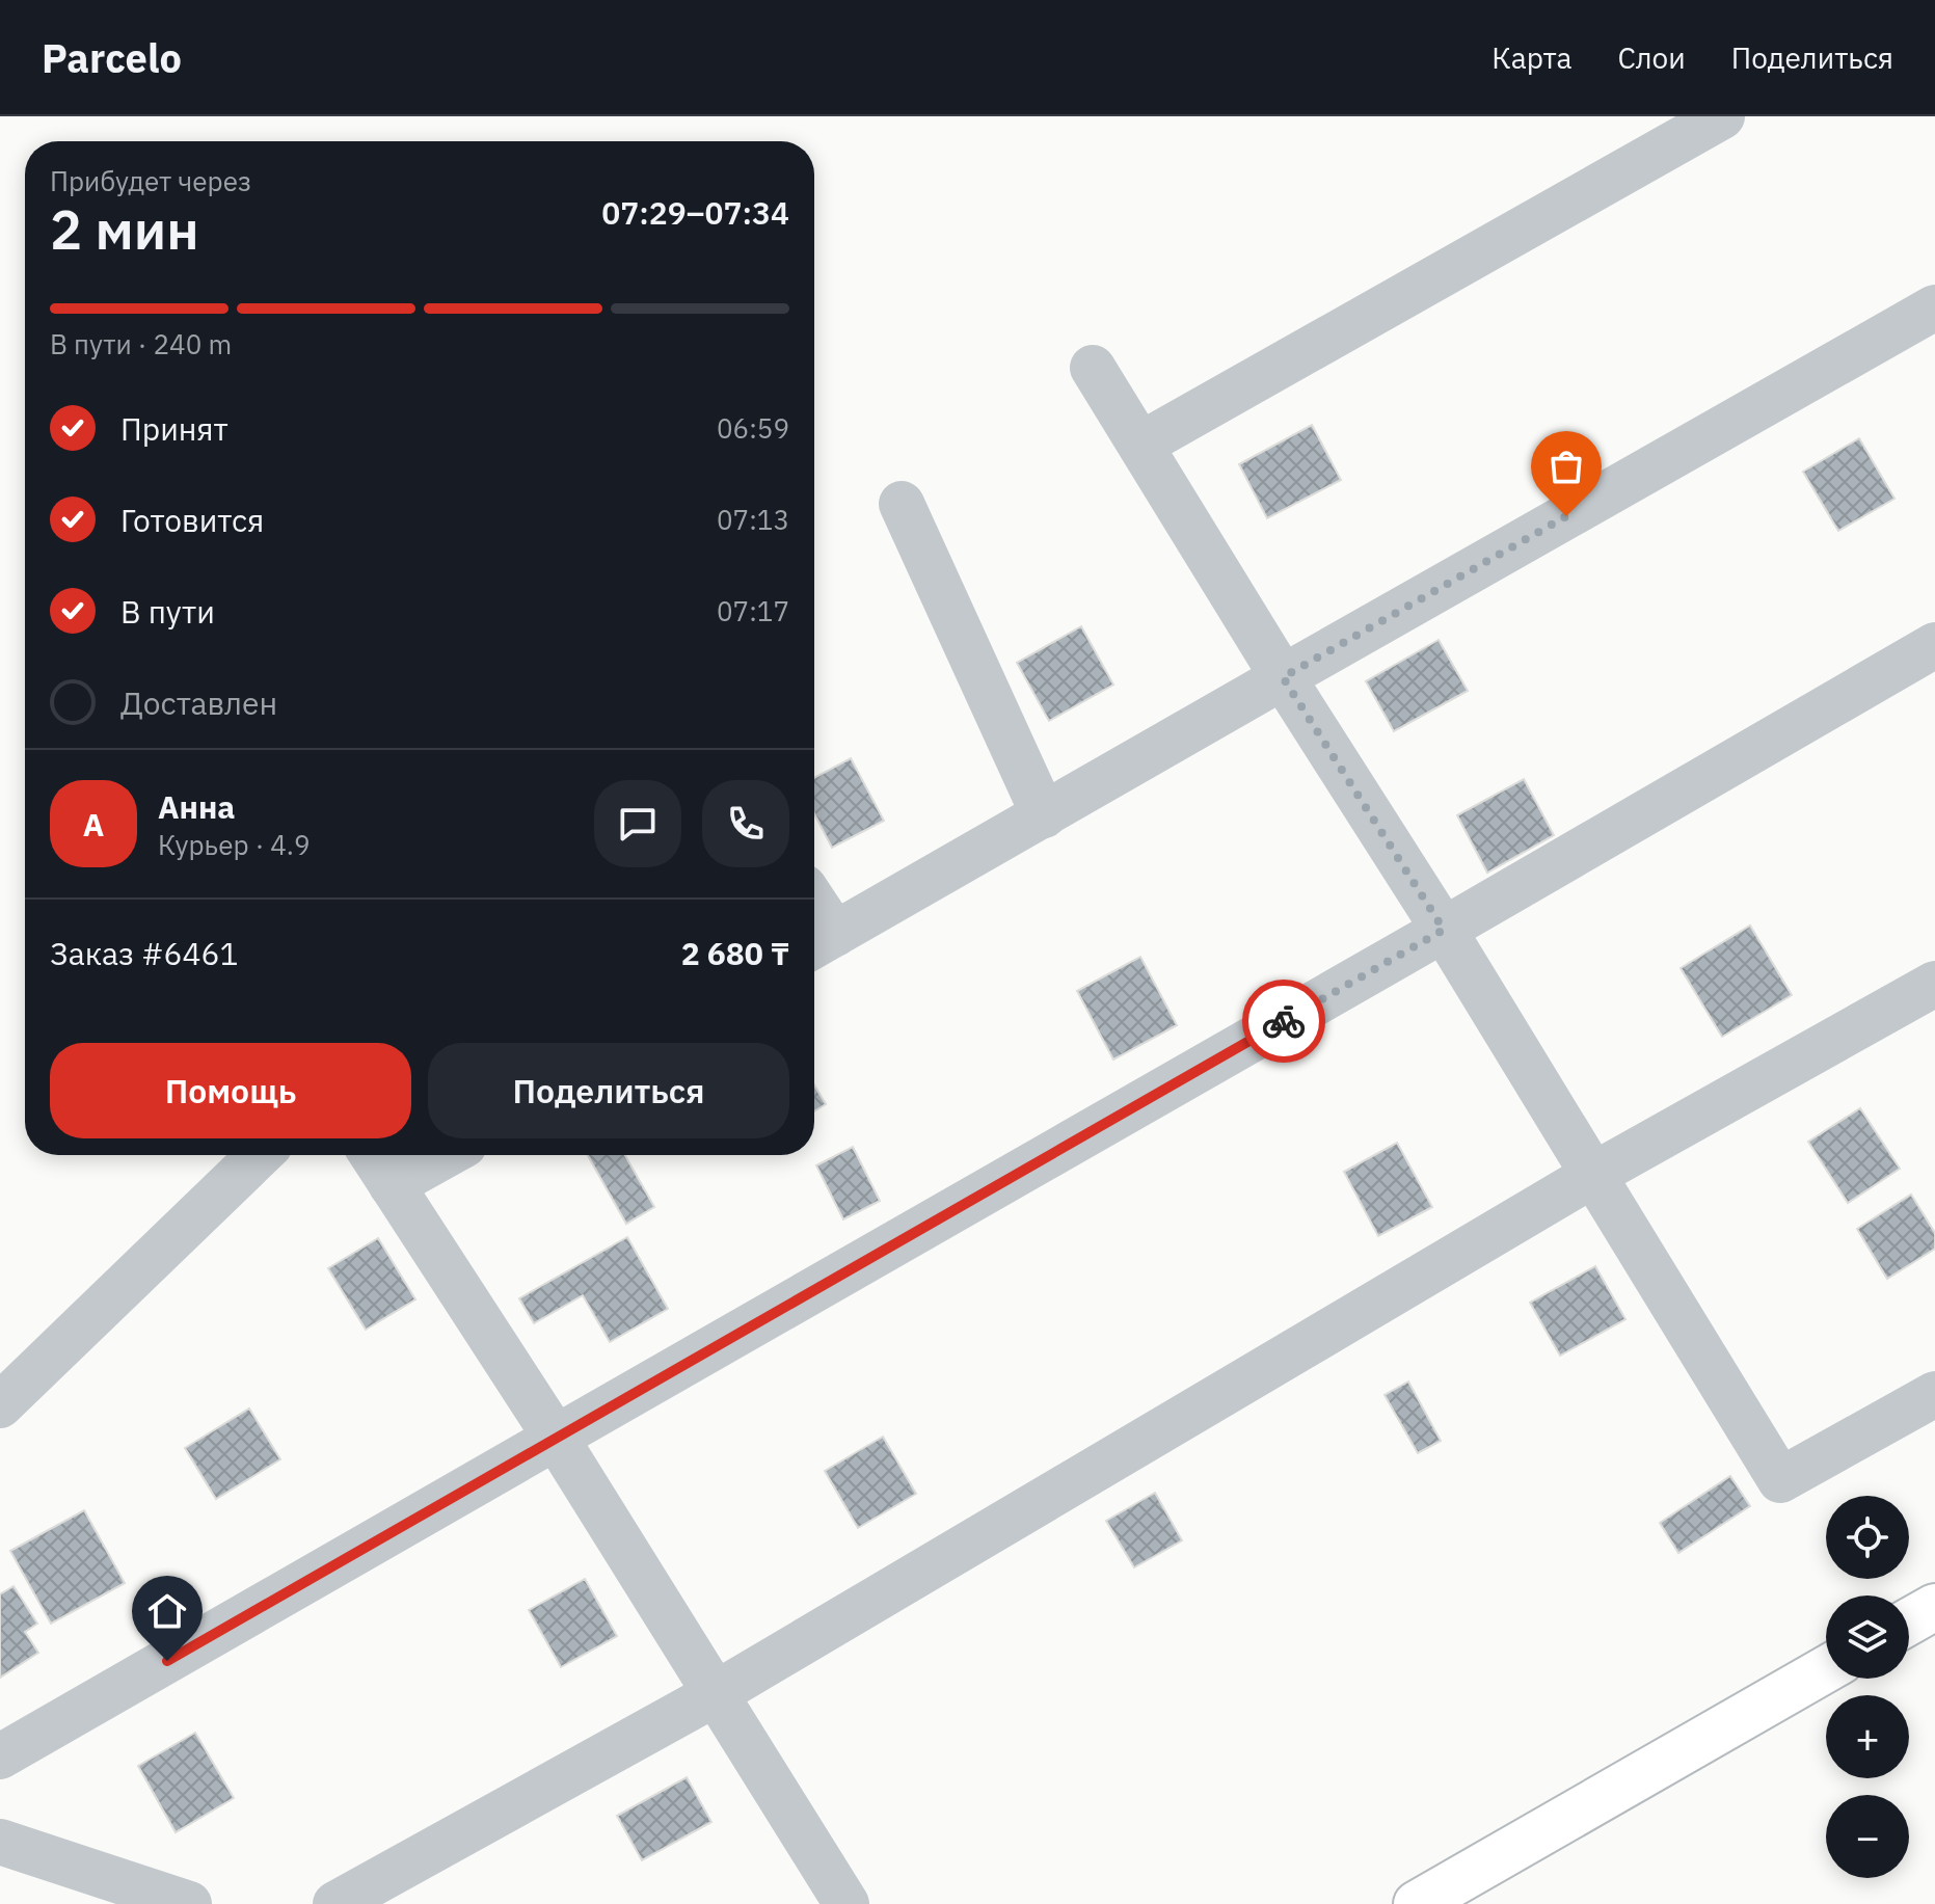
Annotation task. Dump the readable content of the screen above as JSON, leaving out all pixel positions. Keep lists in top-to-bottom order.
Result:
{
  "page": {
    "header": "Parcelo",
    "nav": ["Карта", "Слои", "Поделиться"],
    "heading": ["2 мин", "Прибудет через", "07:29–07:34"],
    "panel": [
      "Анна",
      "Курьер · 4.9",
      "Заказ #6461",
      "2 680 ₸"
    ],
    "bar": "В пути · 240 m",
    "list": [
      ["Принят", "06:59"],
      ["Готовится", "07:13"],
      ["В пути", "07:17"],
      "Доставлен"
    ],
    "round": "А",
    "buttons": ["Помощь", "Поделиться"],
    "map_buttons": ["+", "−"]
  }
}
